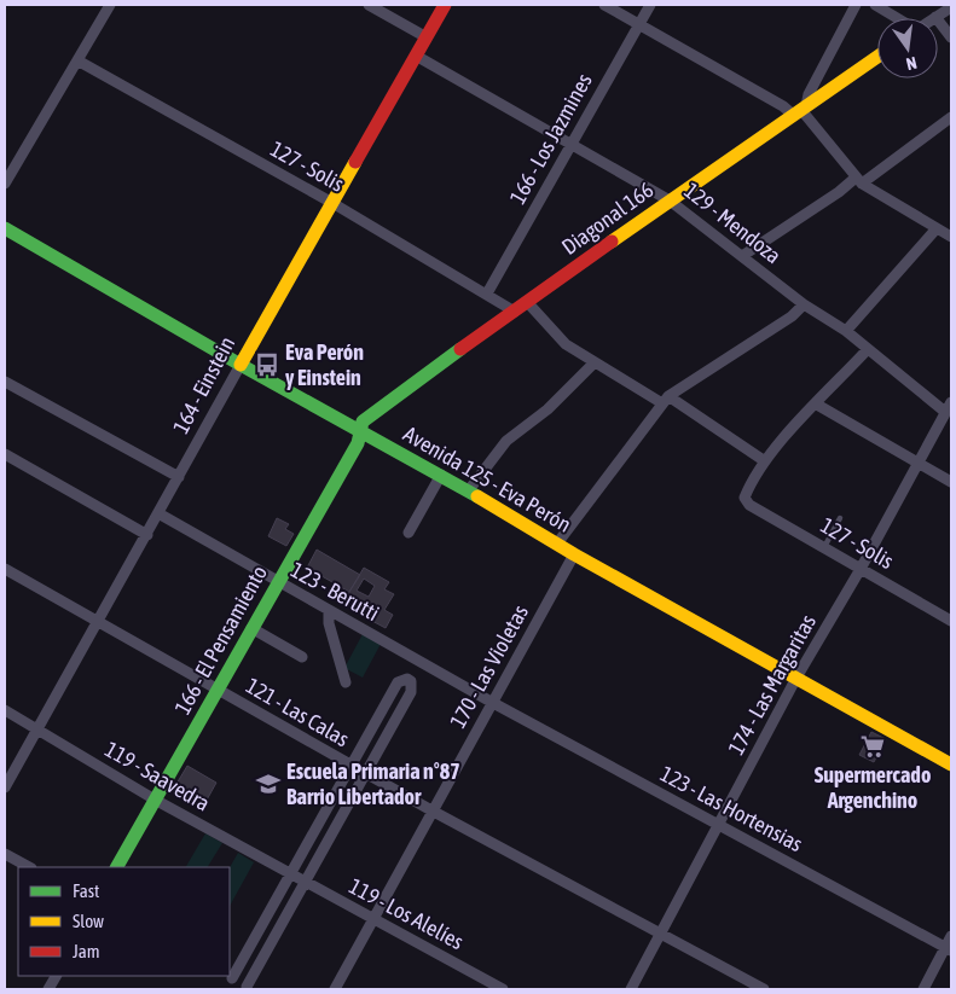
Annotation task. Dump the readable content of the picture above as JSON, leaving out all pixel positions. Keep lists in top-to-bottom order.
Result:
{
  "streets": {
    "street": [
      "166 - Los Jazmines",
      "127 - Solis",
      "Diagonal 166",
      "129 - Mendoza",
      "164 - Einstein",
      "Avenida 125 - Eva Perón",
      "123 - Berutti",
      "166 - El Pensamiento",
      "170 - Las Violetas",
      "174 - Las Margaritas",
      "121 - Las Calas",
      "119 - Saavedra",
      "123 - Las Hortensias",
      "119 - Los Alelíes"
    ]
  },
  "crossings": [
    ["166 - Los Jazmines", "127 - Solis"],
    ["166 - Los Jazmines", "129 - Mendoza"],
    ["127 - Solis", "Diagonal 166"],
    ["127 - Solis", "164 - Einstein"],
    ["127 - Solis", "174 - Las Margaritas"],
    ["Diagonal 166", "129 - Mendoza"],
    ["Diagonal 166", "Avenida 125 - Eva Perón"],
    ["Diagonal 166", "166 - El Pensamiento"],
    ["129 - Mendoza", "164 - Einstein"],
    ["129 - Mendoza", "174 - Las Margaritas"],
    ["164 - Einstein", "Avenida 125 - Eva Perón"],
    ["164 - Einstein", "123 - Berutti"],
    ["164 - Einstein", "121 - Las Calas"],
    ["164 - Einstein", "119 - Saavedra"],
    ["Avenida 125 - Eva Perón", "166 - El Pensamiento"],
    ["Avenida 125 - Eva Perón", "170 - Las Violetas"],
    ["Avenida 125 - Eva Perón", "174 - Las Margaritas"],
    ["123 - Berutti", "166 - El Pensamiento"],
    ["123 - Berutti", "170 - Las Violetas"],
    ["123 - Berutti", "123 - Las Hortensias"],
    ["166 - El Pensamiento", "121 - Las Calas"],
    ["166 - El Pensamiento", "119 - Saavedra"],
    ["170 - Las Violetas", "121 - Las Calas"],
    ["170 - Las Violetas", "123 - Las Hortensias"],
    ["170 - Las Violetas", "119 - Los Alelíes"],
    ["174 - Las Margaritas", "121 - Las Calas"],
    ["174 - Las Margaritas", "123 - Las Hortensias"],
    ["119 - Saavedra", "119 - Los Alelíes"]
  ],
  "places": {
    "bus stop": ["Eva Perón y Einstein"],
    "supermarket": ["Supermercado Argenchino"],
    "school or university": ["Escuela Primaria n°87 Barrio Libertador"]
  },
  "legend": ["Fast", "Slow", "Jam"],
  "north": "bottom"
}
